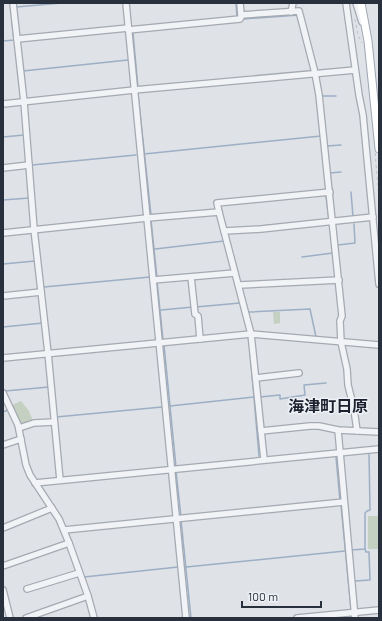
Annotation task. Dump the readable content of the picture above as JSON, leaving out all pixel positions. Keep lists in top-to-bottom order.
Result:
{
  "districts": ["海津町日原"],
  "scale_bar": "100 m"
}
